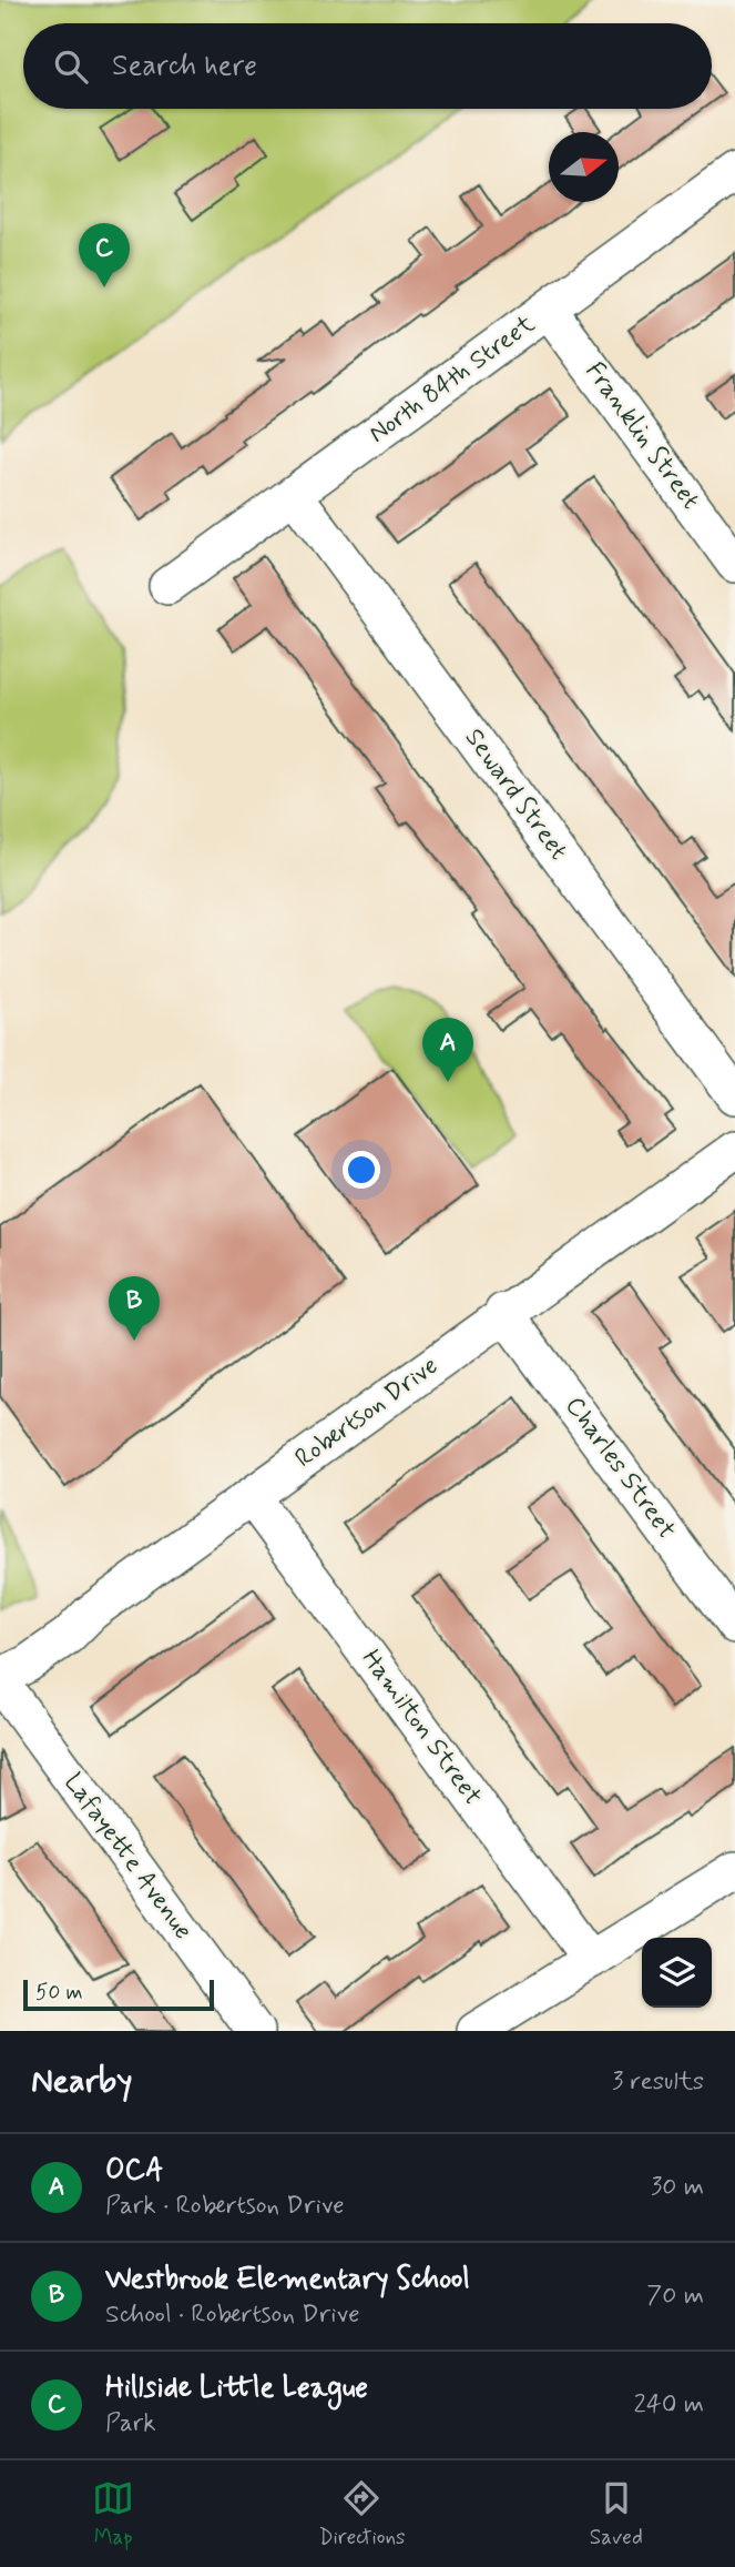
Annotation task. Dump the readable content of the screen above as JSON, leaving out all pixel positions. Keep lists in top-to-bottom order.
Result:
{
  "streets": {
    "street": [
      "North 84th Street",
      "Franklin Street",
      "Seward Street",
      "Robertson Drive",
      "Charles Street",
      "Hamilton Street",
      "Lafayette Avenue"
    ]
  },
  "crossings": [
    ["North 84th Street", "Franklin Street"],
    ["North 84th Street", "Seward Street"],
    ["Robertson Drive", "Charles Street"],
    ["Robertson Drive", "Hamilton Street"],
    ["Robertson Drive", "Lafayette Avenue"]
  ],
  "scale_bar": "50 m",
  "north": "right",
  "page": {
    "search": "Search here",
    "pins": ["C", "A", "B"],
    "scale": "50 m",
    "heading": ["Nearby", "3 results"],
    "list": [
      {
        "mark": "A",
        "name": "OCA",
        "note": "Park · Robertson Drive",
        "value": "30 m"
      },
      {
        "mark": "B",
        "name": "Westbrook Elementary School",
        "note": "School · Robertson Drive",
        "value": "70 m"
      },
      {
        "mark": "C",
        "name": "Hillside Little League",
        "note": "Park",
        "value": "240 m"
      }
    ],
    "nav": ["Map", "Directions", "Saved"]
  }
}
